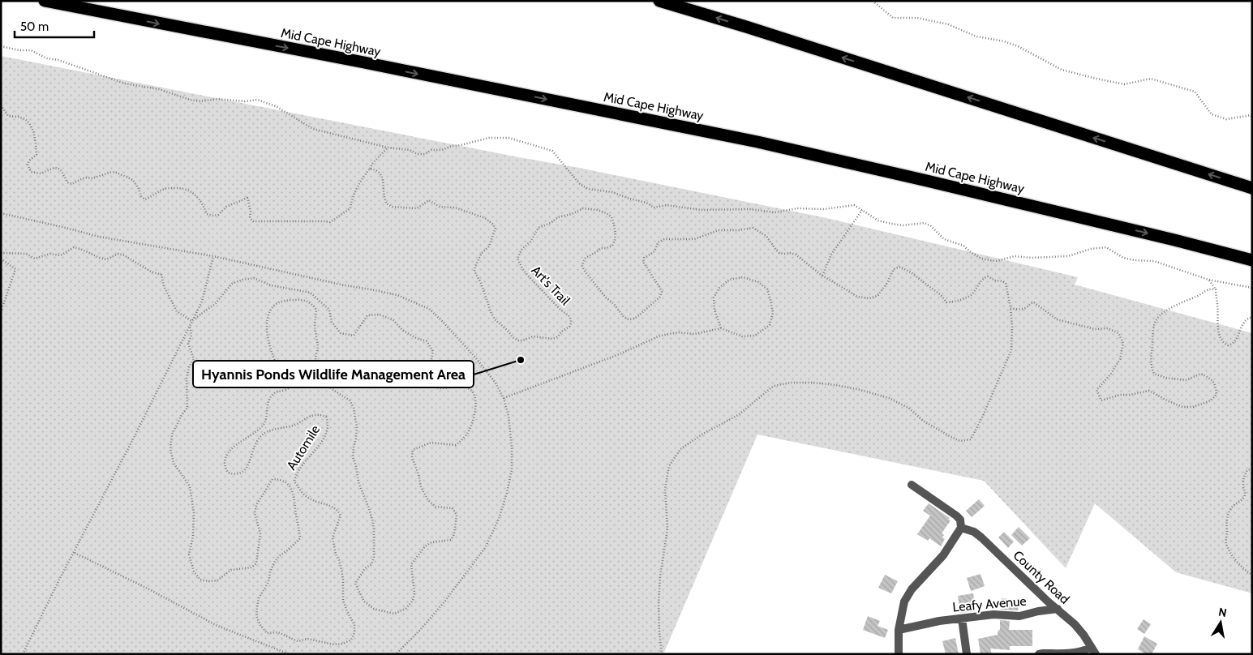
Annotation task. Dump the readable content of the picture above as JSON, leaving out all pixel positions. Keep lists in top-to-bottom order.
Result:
{
  "streets": {
    "highway": ["Mid Cape Highway"],
    "street": ["County Road", "Leafy Avenue"],
    "path": ["Art's Trail", "Automile"]
  },
  "crossings": [
    ["County Road", "Leafy Avenue"]
  ],
  "places": ["Hyannis Ponds Wildlife Management Area"],
  "scale_bar": "50 m",
  "north": "top"
}
